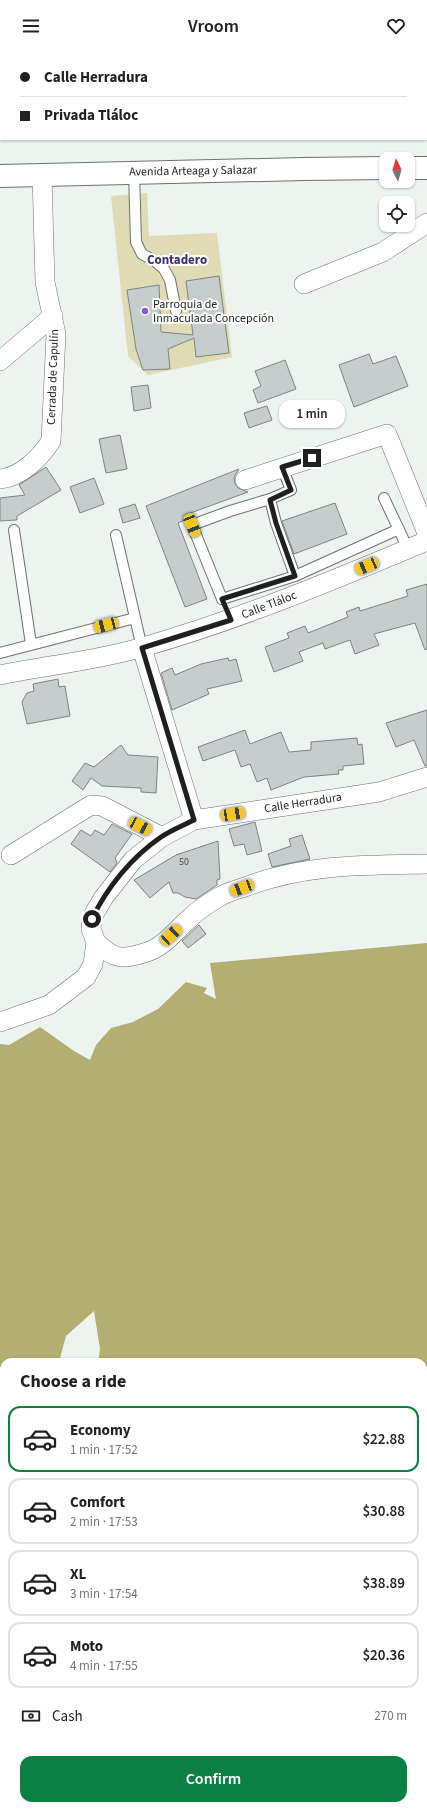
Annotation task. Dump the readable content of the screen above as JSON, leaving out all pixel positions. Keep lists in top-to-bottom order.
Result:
{
  "streets": {
    "street": [
      "Avenida Arteaga y Salazar",
      "Cerrada de Capulín",
      "Calle Tláloc",
      "Calle Herradura"
    ]
  },
  "crossings": [
    ["Avenida Arteaga y Salazar", "Cerrada de Capulín"]
  ],
  "districts": ["Contadero"],
  "places": ["Parroquia de Inmaculada Concepción"],
  "house_numbers": ["50"],
  "north": "top",
  "page": {
    "header": "Vroom",
    "banner": ["Calle Herradura", "Privada Tláloc"],
    "bubble": "1 min",
    "heading": "Choose a ride",
    "list": [
      {
        "name": "Economy",
        "note": "1 min · 17:52",
        "value": "$22.88"
      },
      {
        "name": "Comfort",
        "note": "2 min · 17:53",
        "value": "$30.88"
      },
      {
        "name": "XL",
        "note": "3 min · 17:54",
        "value": "$38.89"
      },
      {
        "name": "Moto",
        "note": "4 min · 17:55",
        "value": "$20.36"
      }
    ],
    "pay": ["Cash", "270 m"],
    "buttons": "Confirm"
  }
}
